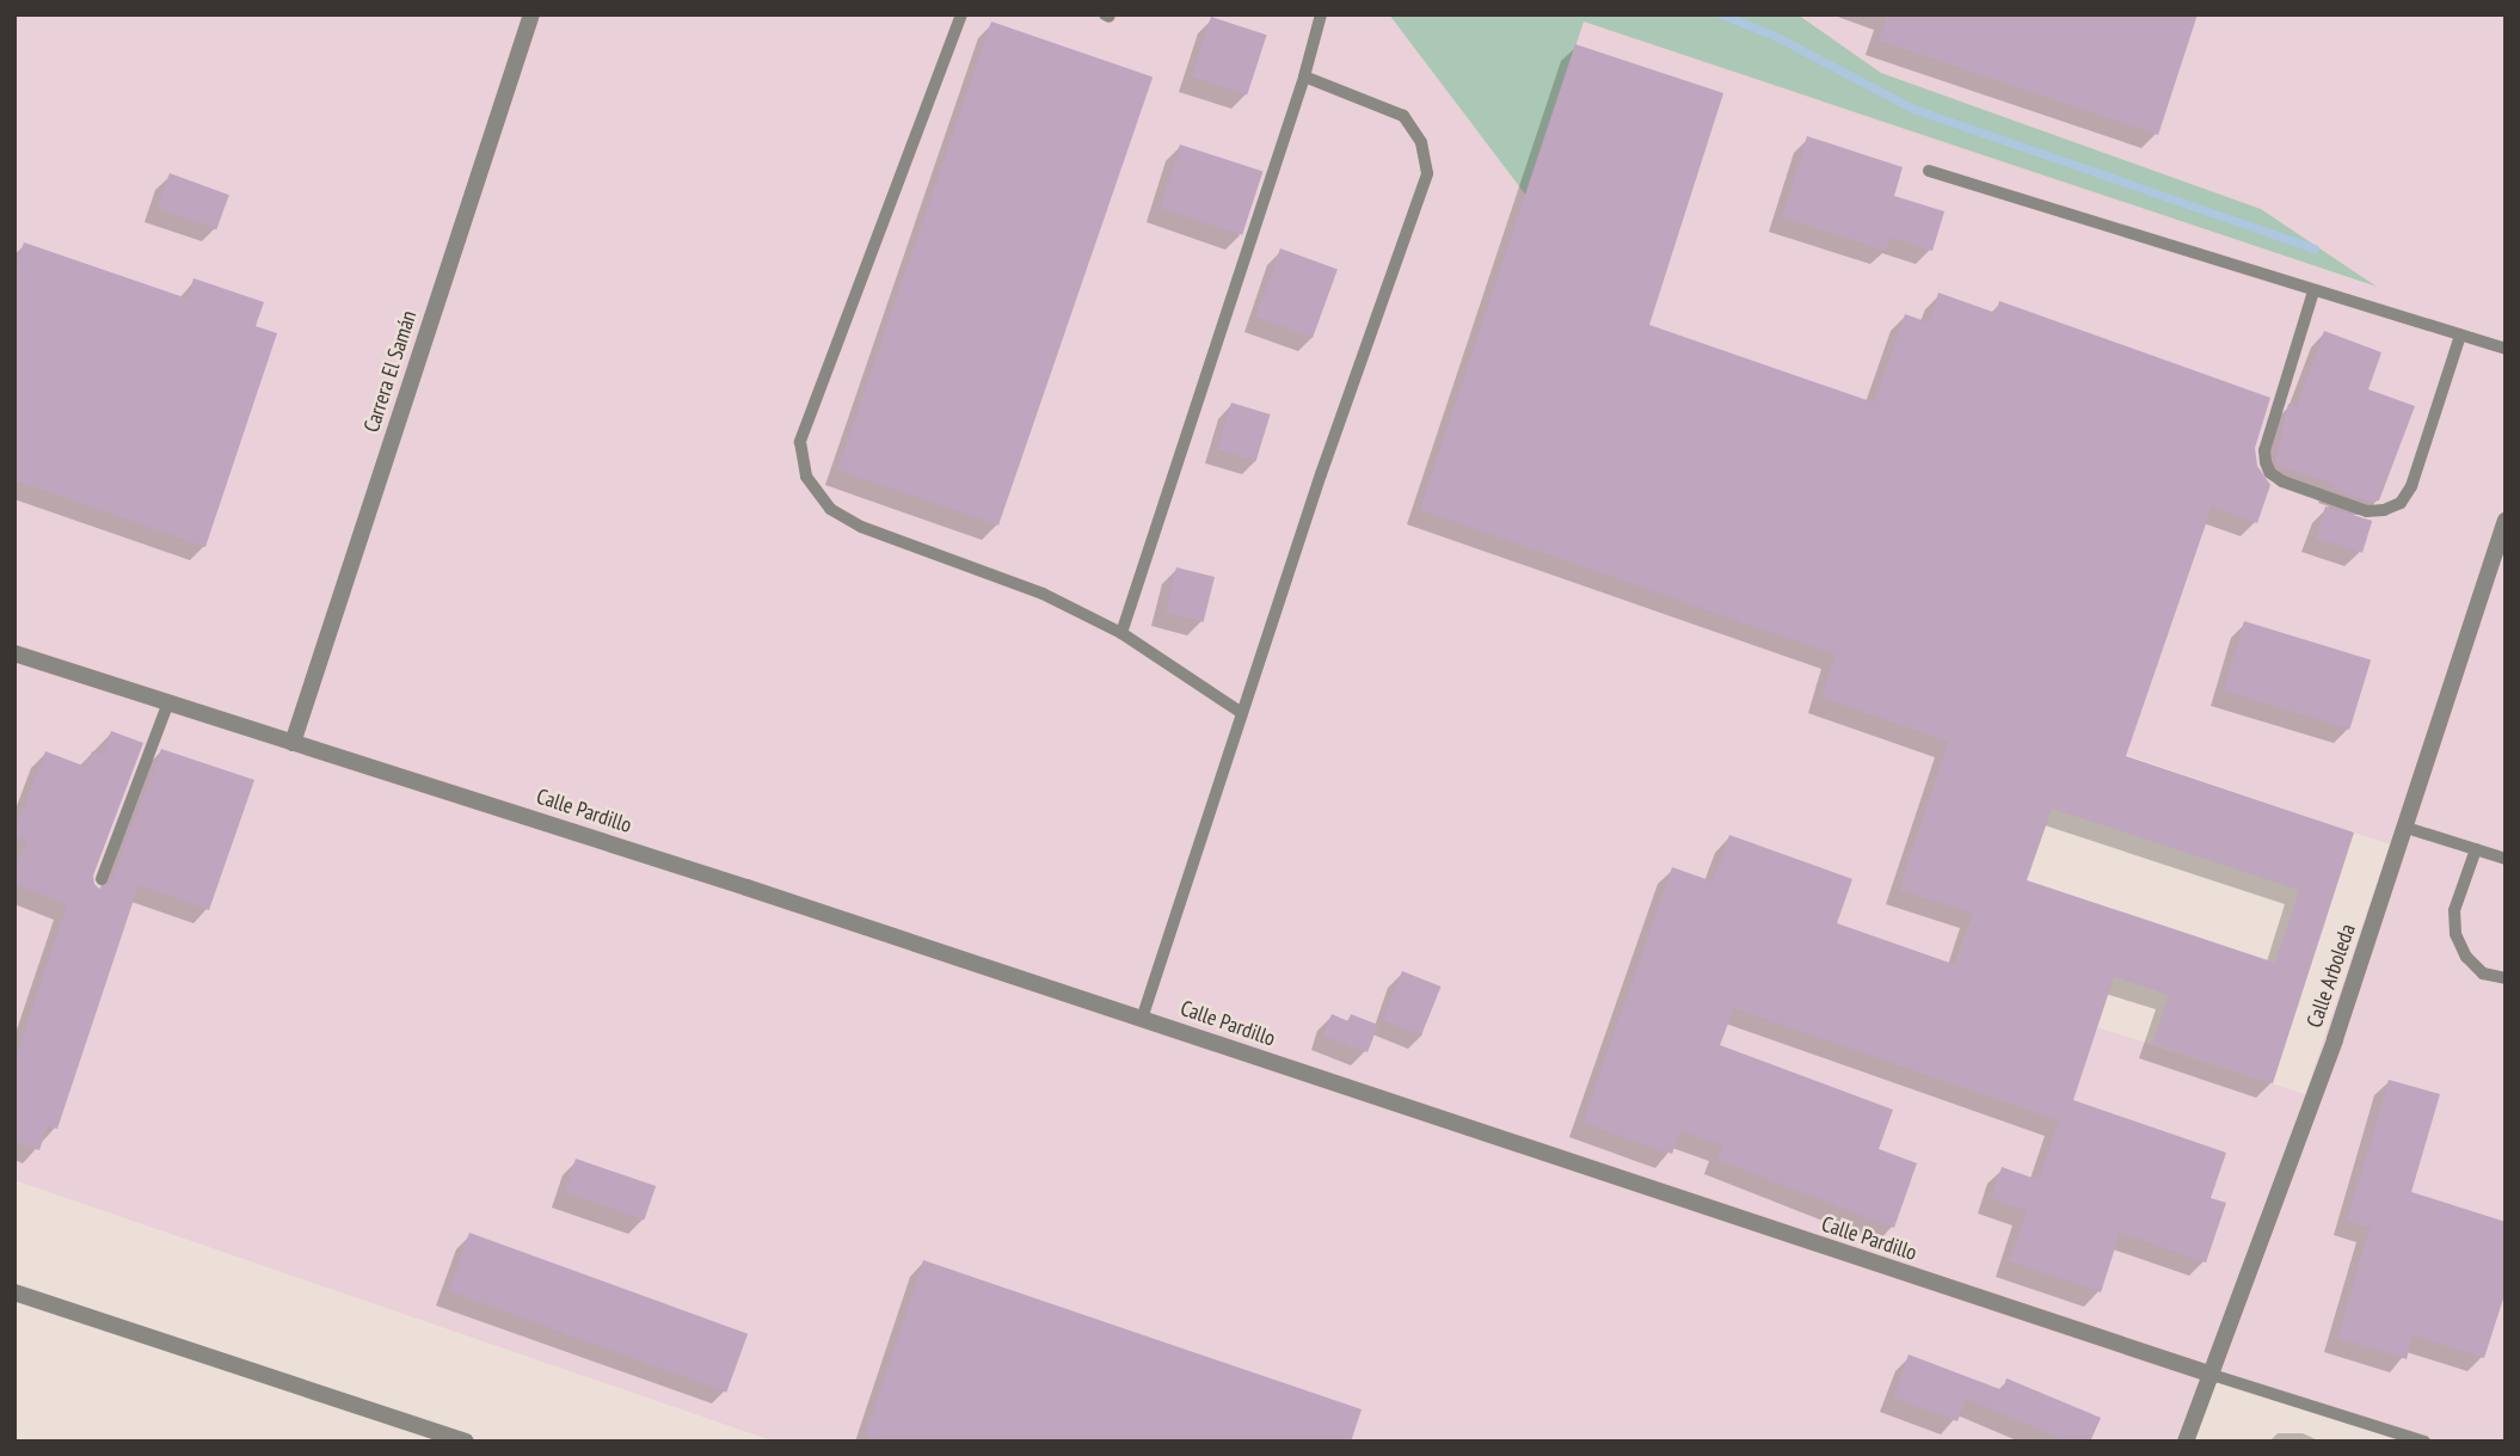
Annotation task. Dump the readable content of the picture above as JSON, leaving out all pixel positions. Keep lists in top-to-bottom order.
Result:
{
  "streets": {
    "street": ["Carrera El Samán", "Calle Pardillo", "Calle Arboleda"]
  },
  "crossings": [
    ["Carrera El Samán", "Calle Pardillo"],
    ["Calle Pardillo", "Calle Arboleda"]
  ]
}
